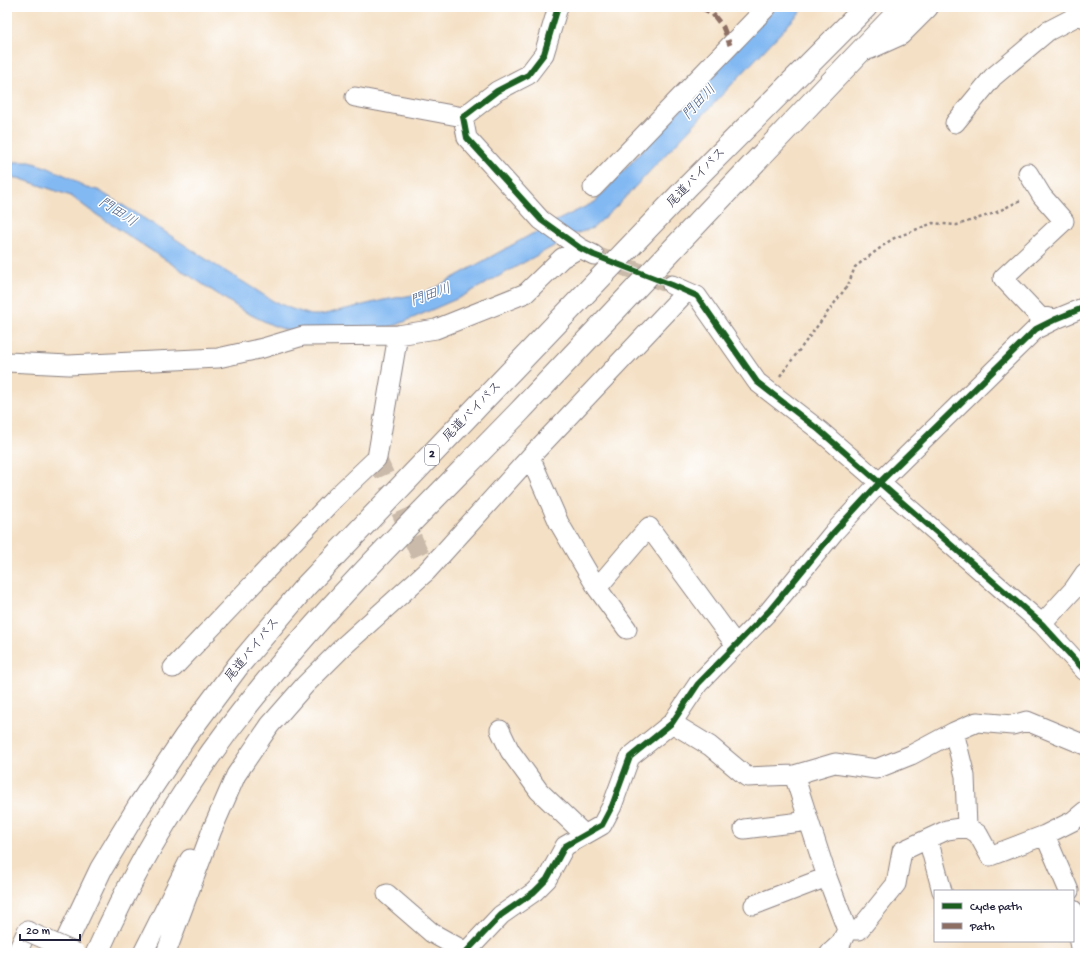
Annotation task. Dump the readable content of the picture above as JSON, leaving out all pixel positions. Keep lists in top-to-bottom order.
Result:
{
  "streets": {
    "highway": ["尾道バイパス", "2"]
  },
  "water": ["門田川"],
  "legend": ["Cycle path", "Path"],
  "scale_bar": "20 m"
}
